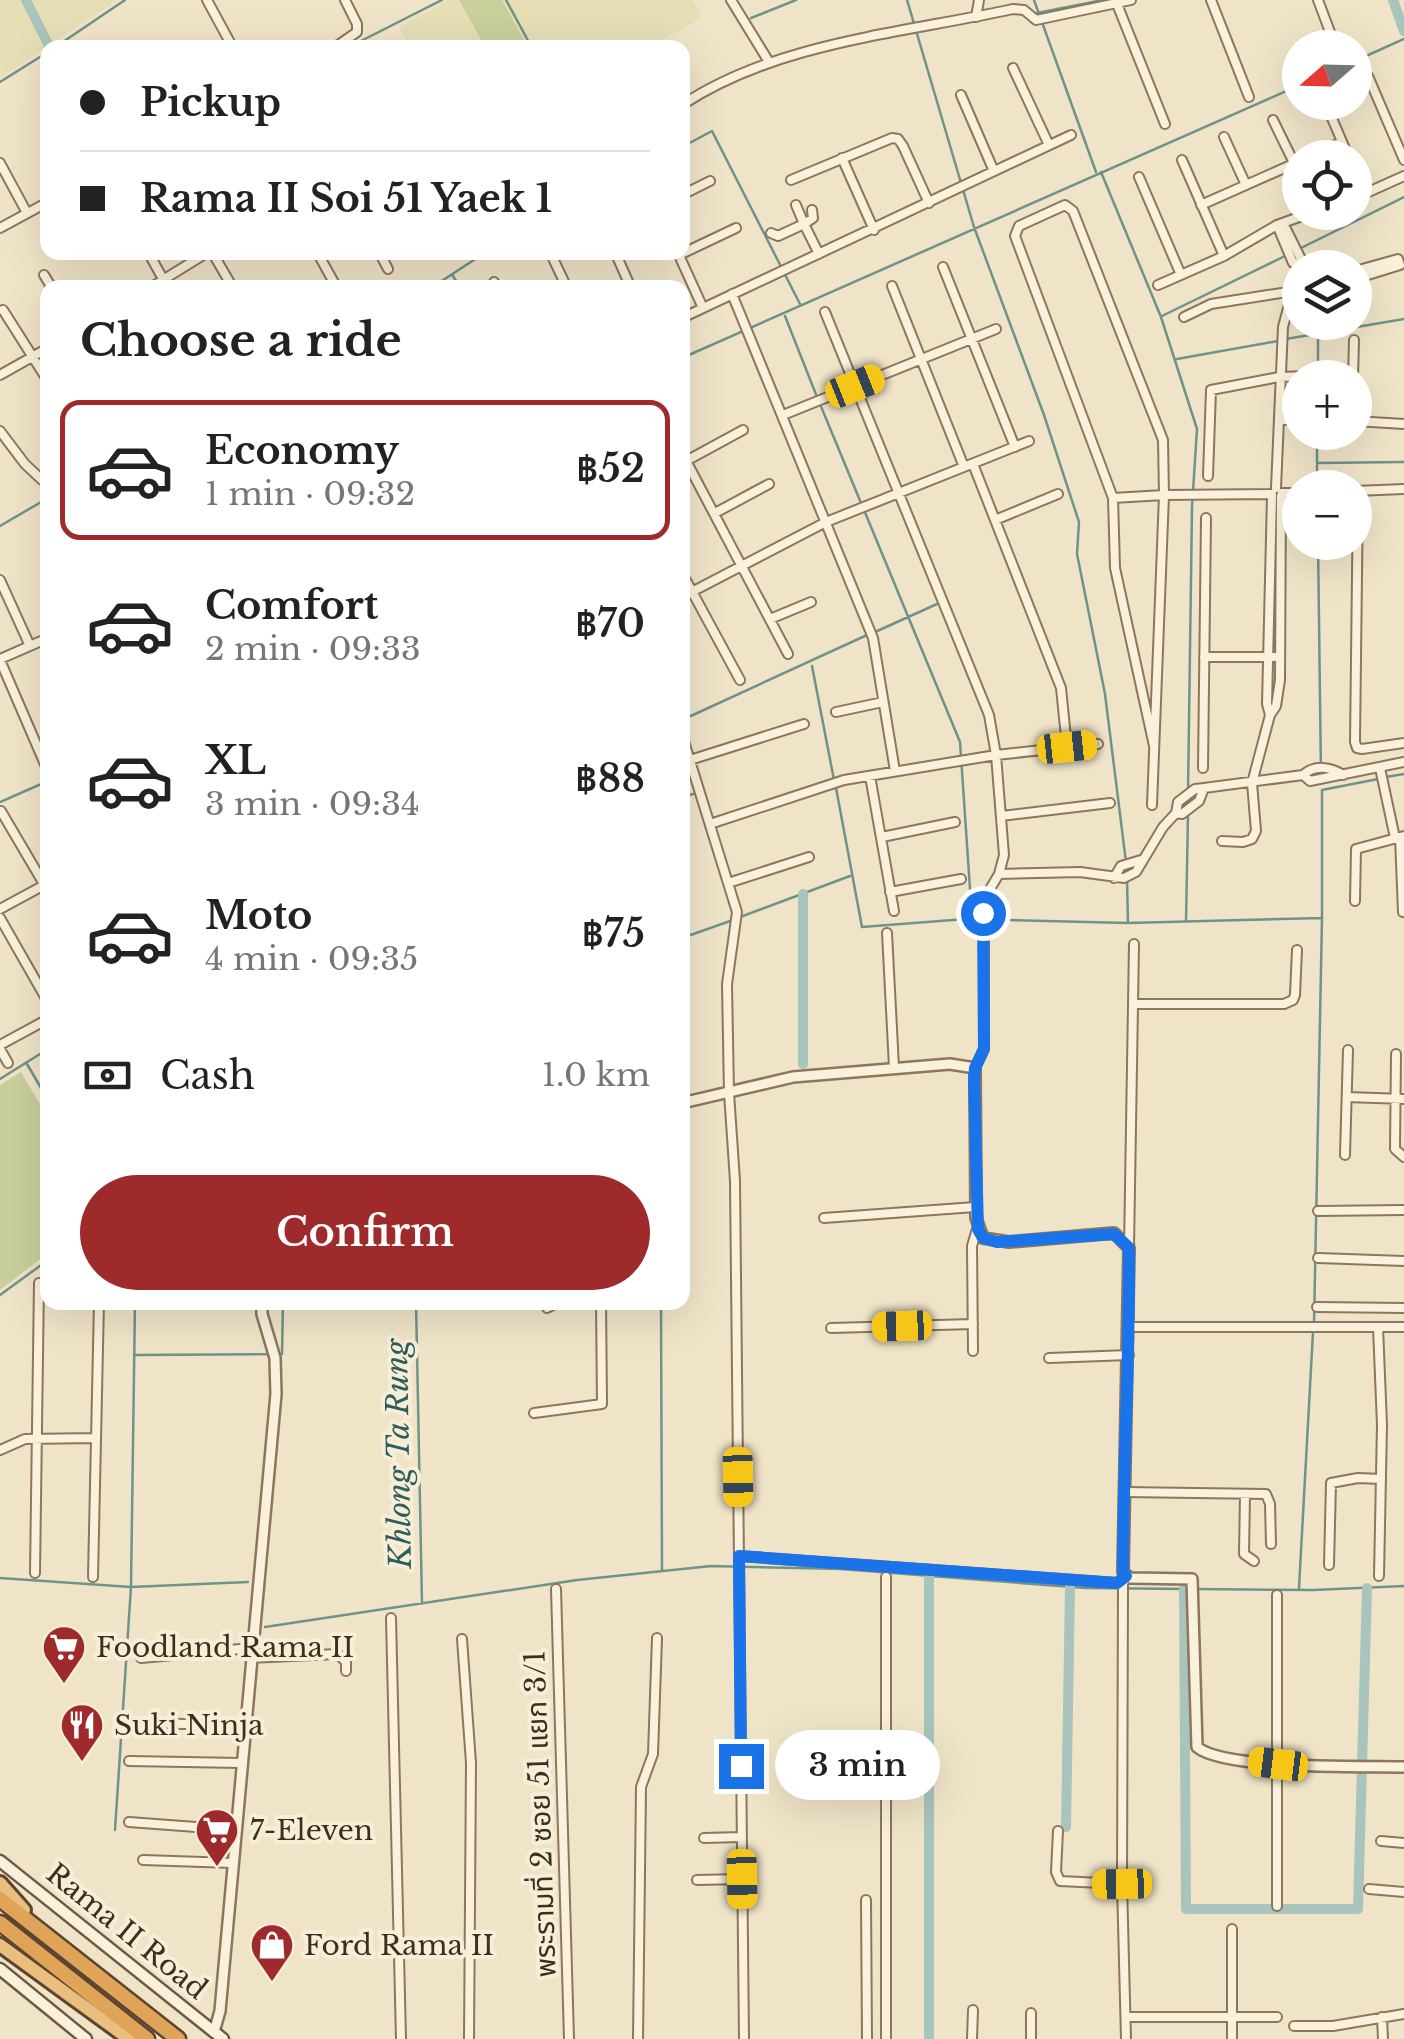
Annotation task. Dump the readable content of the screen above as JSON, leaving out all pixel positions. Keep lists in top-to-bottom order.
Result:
{
  "streets": {
    "highway": ["Rama II Road"],
    "street": ["พระรามที่ 2 ซอย 51 แยก 3/1"]
  },
  "water": ["Khlong Ta Rung"],
  "places": {
    "supermarket": ["Foodland Rama II", "7-Eleven"],
    "restaurant": ["Suki Ninja"],
    "shop": ["Ford Rama II"]
  },
  "north": "left",
  "page": {
    "map_buttons": ["+", "−"],
    "banner": ["Pickup", "Rama II Soi 51 Yaek 1"],
    "heading": "Choose a ride",
    "list": [
      {
        "name": "Economy",
        "note": "1 min · 09:32",
        "value": "฿52"
      },
      {
        "name": "Comfort",
        "note": "2 min · 09:33",
        "value": "฿70"
      },
      {
        "name": "XL",
        "note": "3 min · 09:34",
        "value": "฿88"
      },
      {
        "name": "Moto",
        "note": "4 min · 09:35",
        "value": "฿75"
      }
    ],
    "pay": ["Cash", "1.0 km"],
    "buttons": "Confirm",
    "bubble": "3 min"
  }
}
